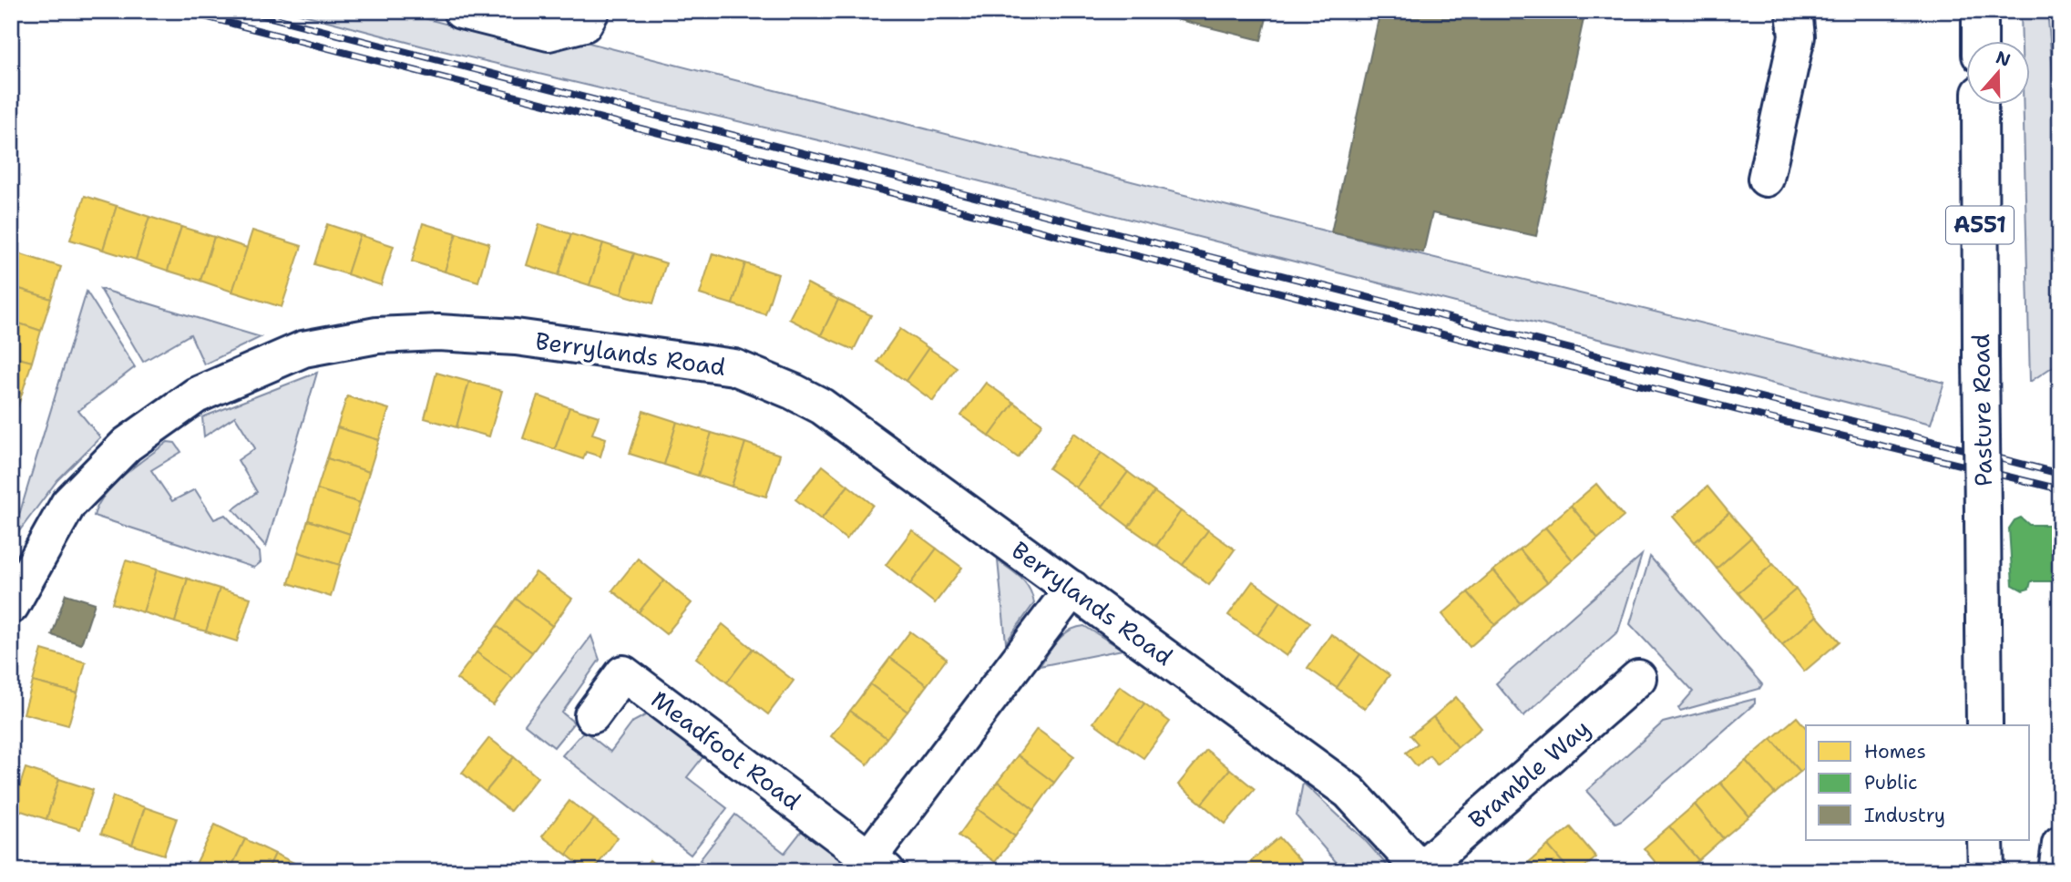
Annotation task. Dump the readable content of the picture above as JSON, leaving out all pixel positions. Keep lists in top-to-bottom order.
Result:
{
  "streets": {
    "street": [
      "A551",
      "Berrylands Road",
      "Pasture Road",
      "Meadfoot Road",
      "Bramble Way"
    ]
  },
  "crossings": [
    ["Berrylands Road", "Meadfoot Road"],
    ["Berrylands Road", "Bramble Way"]
  ],
  "legend": ["Homes", "Public", "Industry"],
  "north": "top"
}
